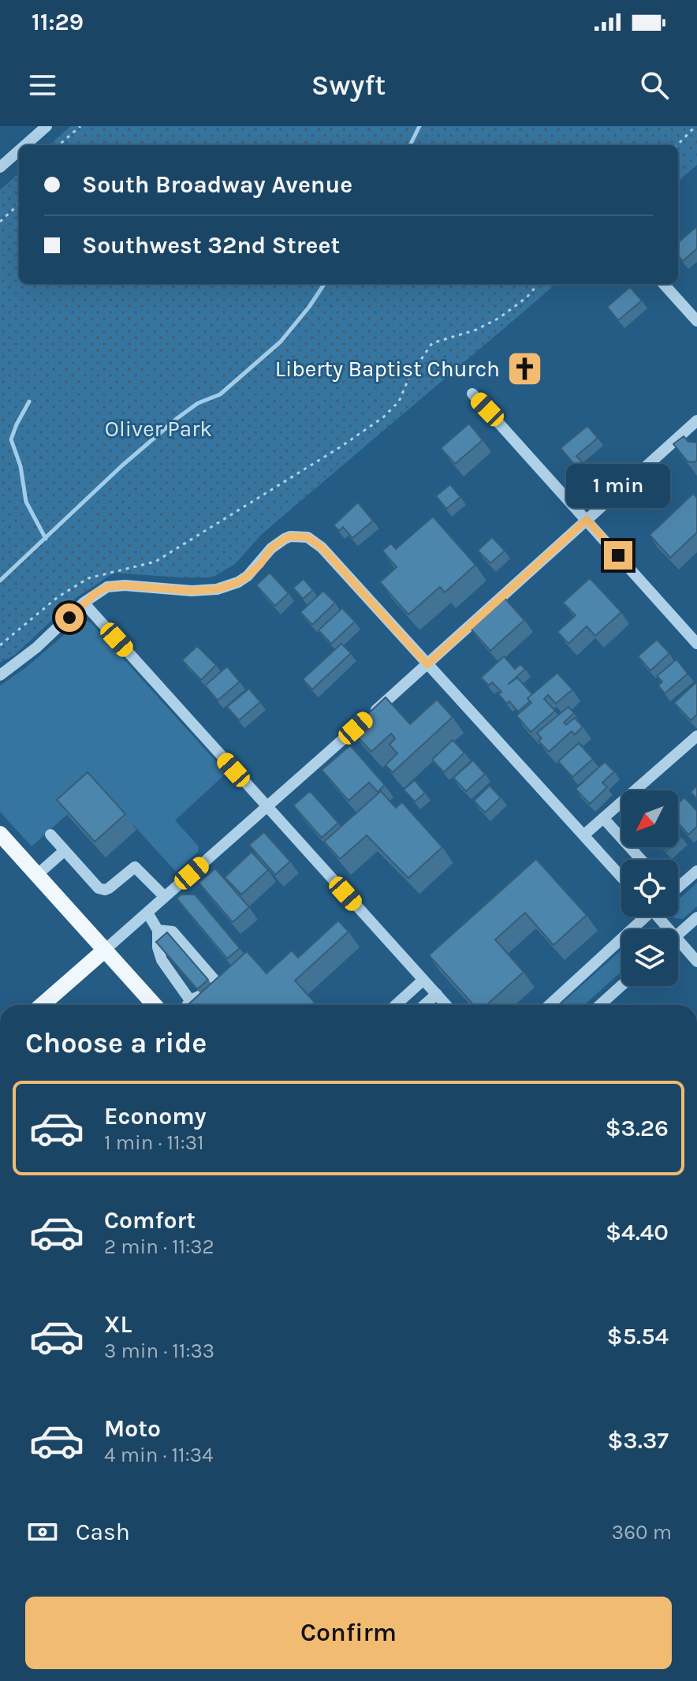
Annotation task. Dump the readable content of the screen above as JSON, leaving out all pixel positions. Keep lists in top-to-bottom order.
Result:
{
  "parks": ["Oliver Park"],
  "places": {
    "church": ["Liberty Baptist Church"]
  },
  "north": "bottom left",
  "page": {
    "status": "11:29",
    "header": "Swyft",
    "banner": ["South Broadway Avenue", "Southwest 32nd Street"],
    "bubble": "1 min",
    "heading": "Choose a ride",
    "list": [
      {
        "name": "Economy",
        "note": "1 min · 11:31",
        "value": "$3.26"
      },
      {
        "name": "Comfort",
        "note": "2 min · 11:32",
        "value": "$4.40"
      },
      {
        "name": "XL",
        "note": "3 min · 11:33",
        "value": "$5.54"
      },
      {
        "name": "Moto",
        "note": "4 min · 11:34",
        "value": "$3.37"
      }
    ],
    "pay": ["Cash", "360 m"],
    "buttons": "Confirm"
  }
}
